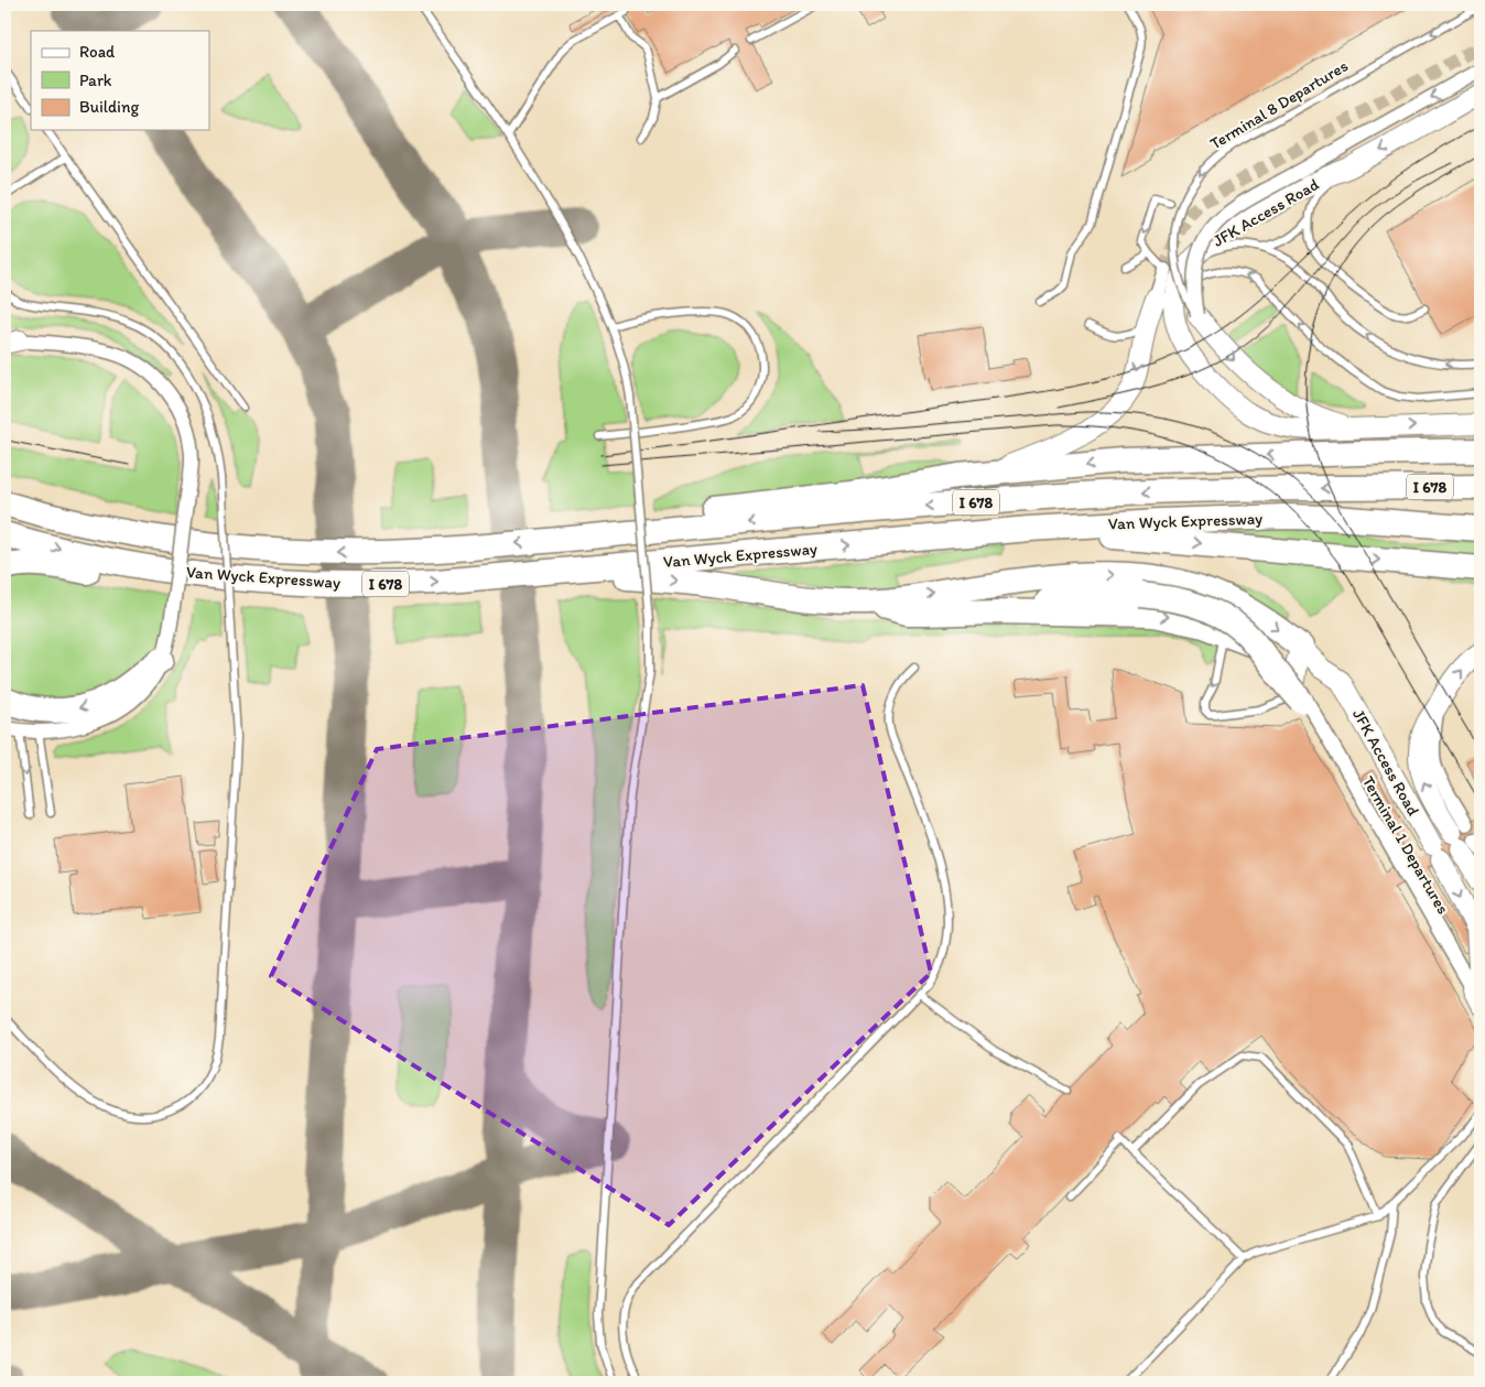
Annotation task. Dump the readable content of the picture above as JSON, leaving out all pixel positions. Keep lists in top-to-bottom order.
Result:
{
  "streets": {
    "highway": ["I 678", "Van Wyck Expressway"],
    "street": ["JFK Access Road", "Terminal 1 Departures"],
    "lane": ["Terminal 8 Departures"]
  },
  "crossings": [
    ["JFK Access Road", "Terminal 1 Departures"]
  ],
  "one_way": ["Terminal 8 Departures"],
  "legend": ["Road", "Park", "Building"]
}
